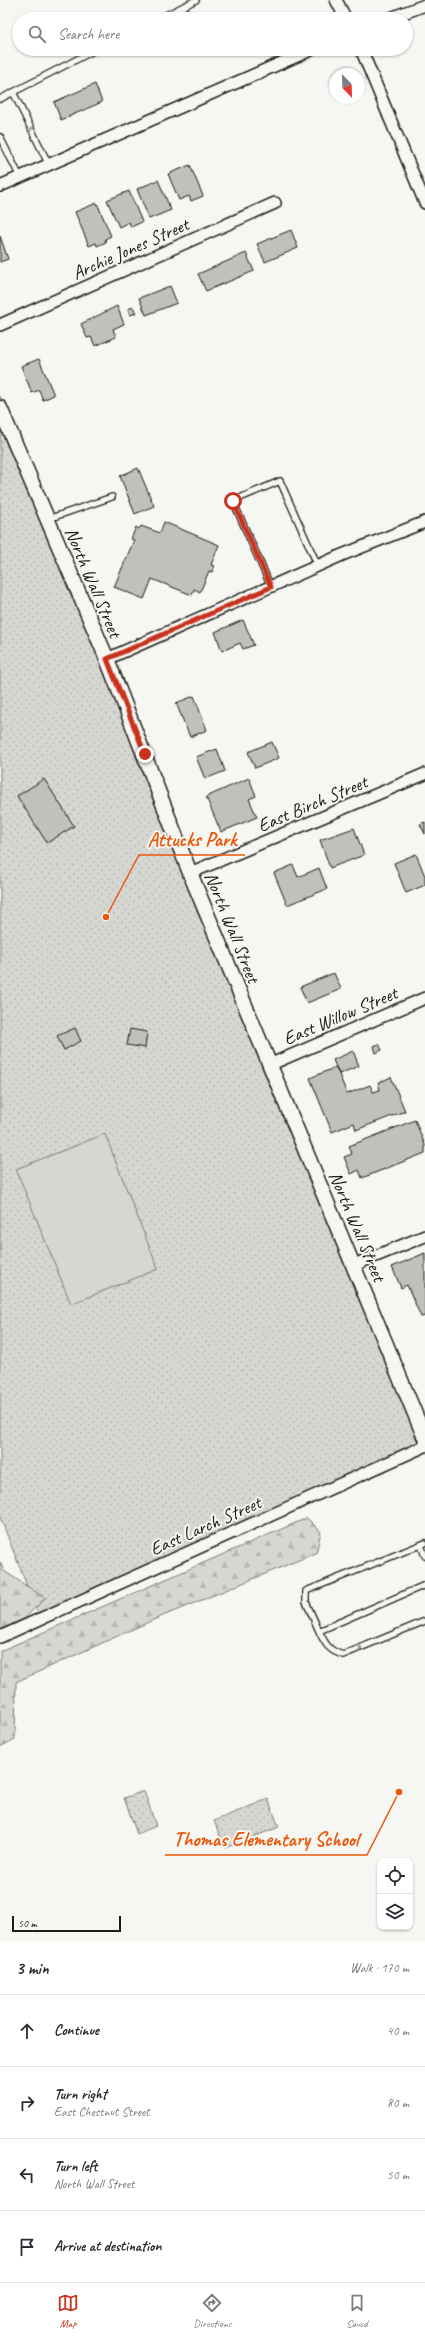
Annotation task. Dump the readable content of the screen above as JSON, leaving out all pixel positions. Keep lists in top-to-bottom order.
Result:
{
  "streets": {
    "street": [
      "Archie Jones Street",
      "North Wall Street",
      "East Birch Street",
      "East Willow Street",
      "East Larch Street"
    ]
  },
  "crossings": [
    ["North Wall Street", "East Birch Street"],
    ["North Wall Street", "East Willow Street"]
  ],
  "places": ["Attucks Park", "Thomas Elementary School"],
  "scale_bar": "50 m",
  "north": "bottom right",
  "page": {
    "search": "Search here",
    "scale": "50 m",
    "heading": ["3 min", "Walk · 170 m"],
    "list": [
      ["Continue", "40 m"],
      ["Turn right", "East Chestnut Street", "80 m"],
      ["Turn left", "North Wall Street", "50 m"],
      "Arrive at destination"
    ],
    "nav": ["Map", "Directions", "Saved"]
  }
}
